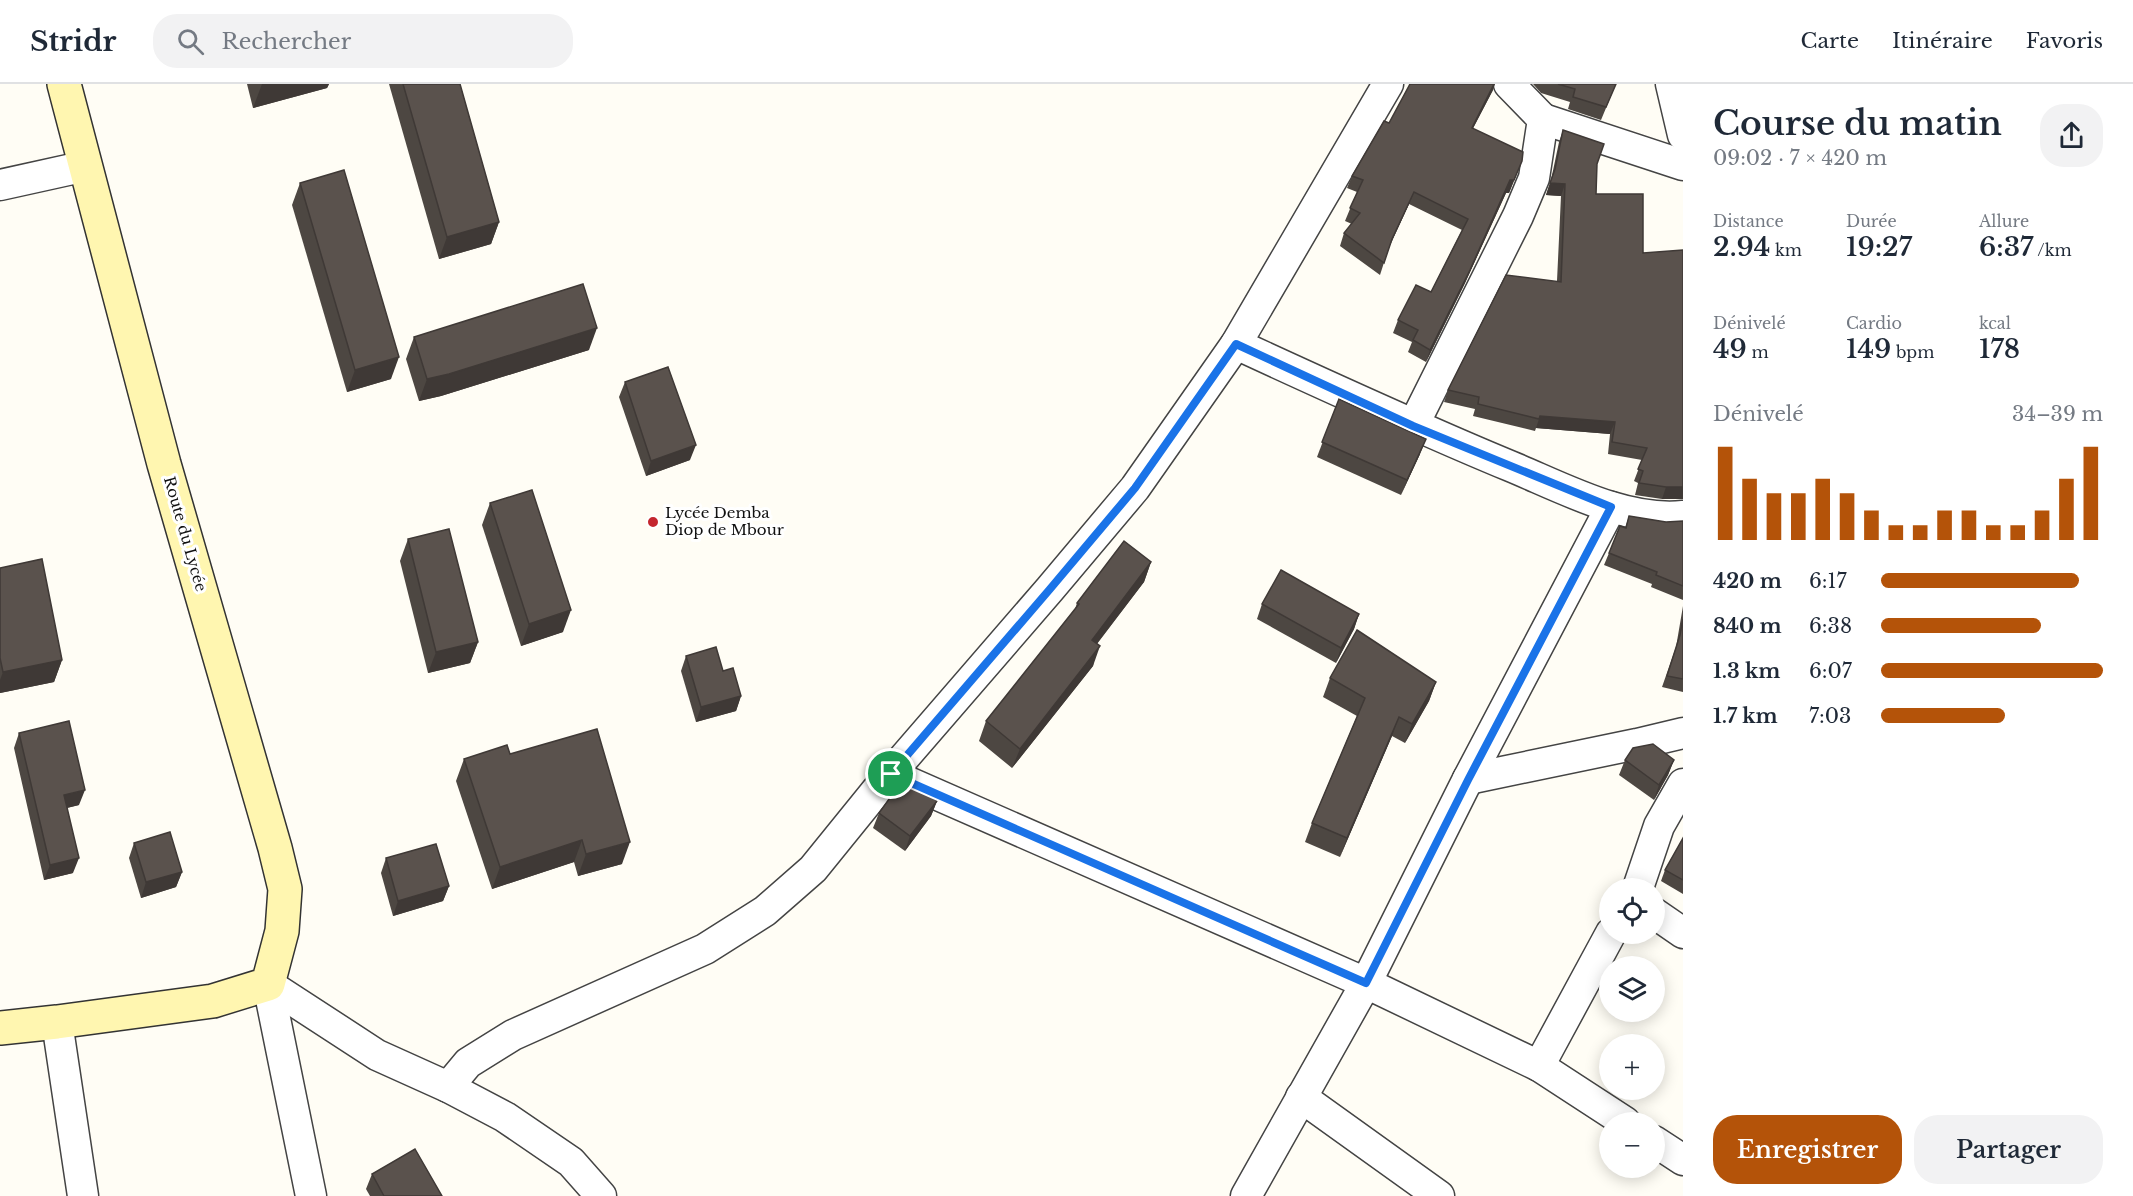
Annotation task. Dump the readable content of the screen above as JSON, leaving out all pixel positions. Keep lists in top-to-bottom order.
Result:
{
  "streets": {
    "main road": ["Route du Lycée"]
  },
  "places": ["Lycée Demba Diop de Mbour"],
  "page": {
    "header": "Stridr",
    "search": "Rechercher",
    "nav": ["Carte", "Itinéraire", "Favoris"],
    "heading": ["Course du matin", "09:02 · 7 × 420 m"],
    "stats": [
      ["Distance", "2.94 km"],
      ["Durée", "19:27"],
      ["Allure", "6:37 /km"],
      ["Dénivelé", "49 m"],
      ["Cardio", "149 bpm"],
      ["kcal", "178"]
    ],
    "chart": ["Dénivelé", "34–39 m"],
    "list": [
      {
        "name": "420 m",
        "note": "6:17"
      },
      {
        "name": "840 m",
        "note": "6:38"
      },
      {
        "name": "1.3 km",
        "note": "6:07"
      },
      {
        "name": "1.7 km",
        "note": "7:03"
      }
    ],
    "map_buttons": ["+", "−"],
    "buttons": ["Enregistrer", "Partager"]
  }
}
